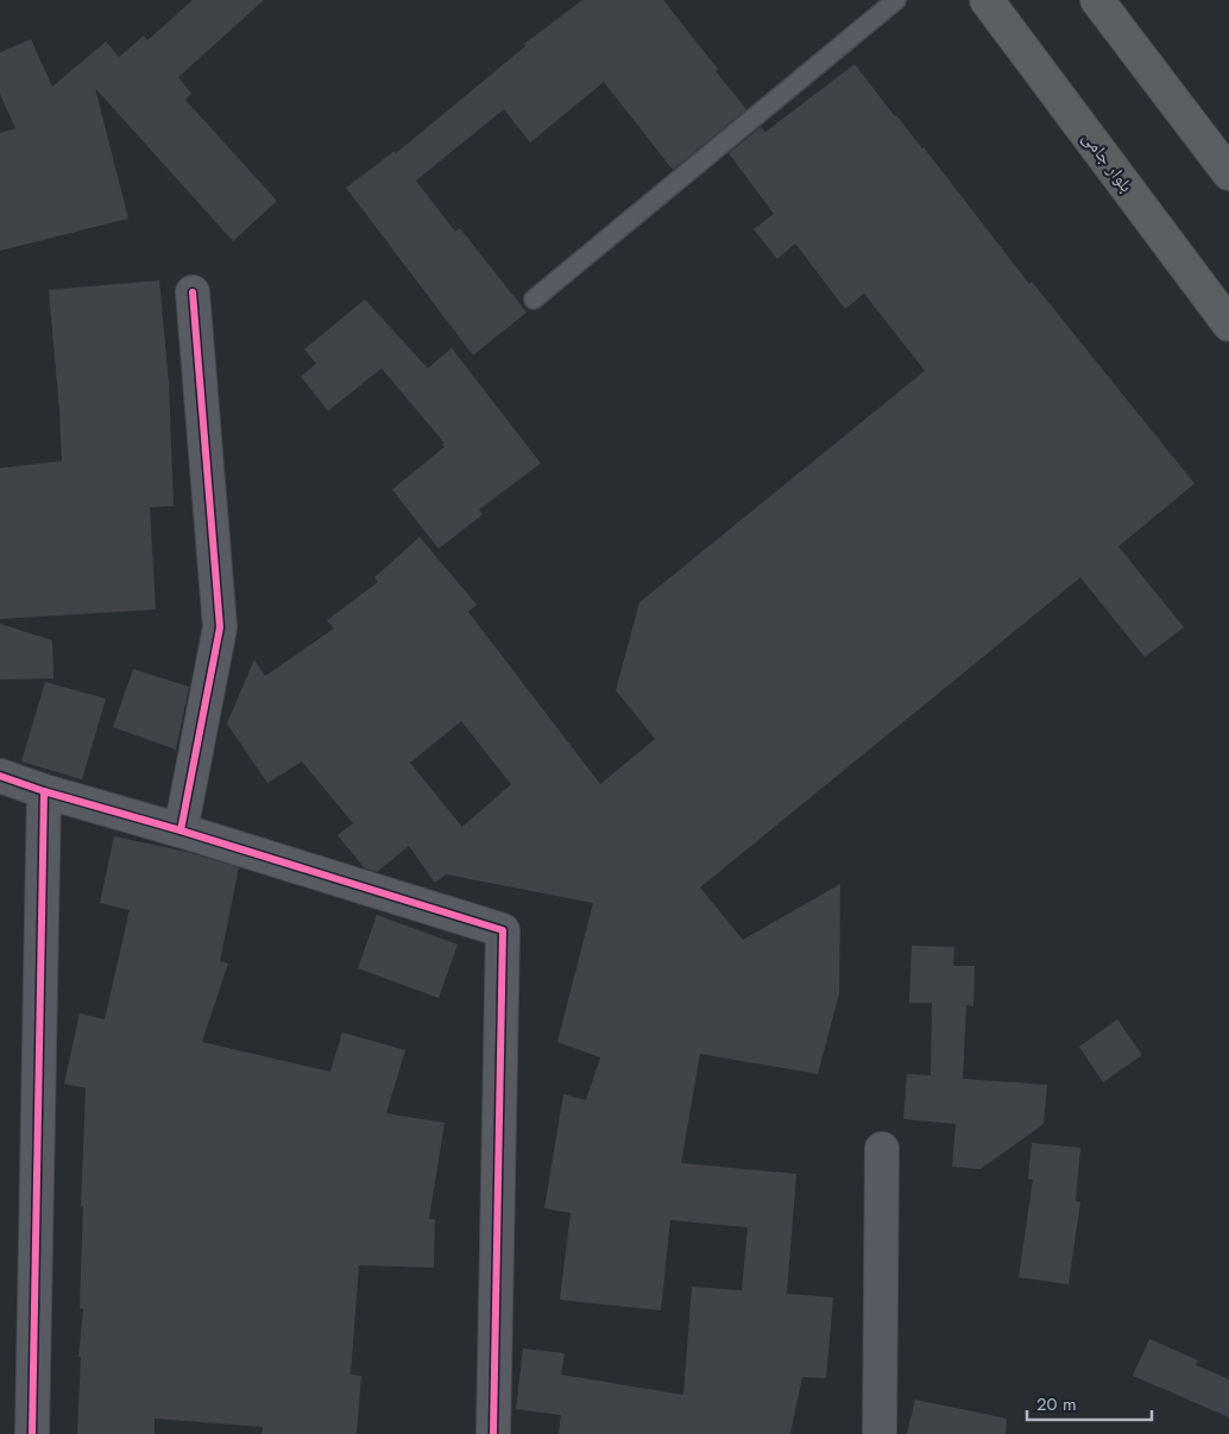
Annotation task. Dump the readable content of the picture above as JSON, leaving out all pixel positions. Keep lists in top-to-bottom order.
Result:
{
  "streets": {
    "highway": ["بلوار جامی"]
  },
  "scale_bar": "20 m"
}
